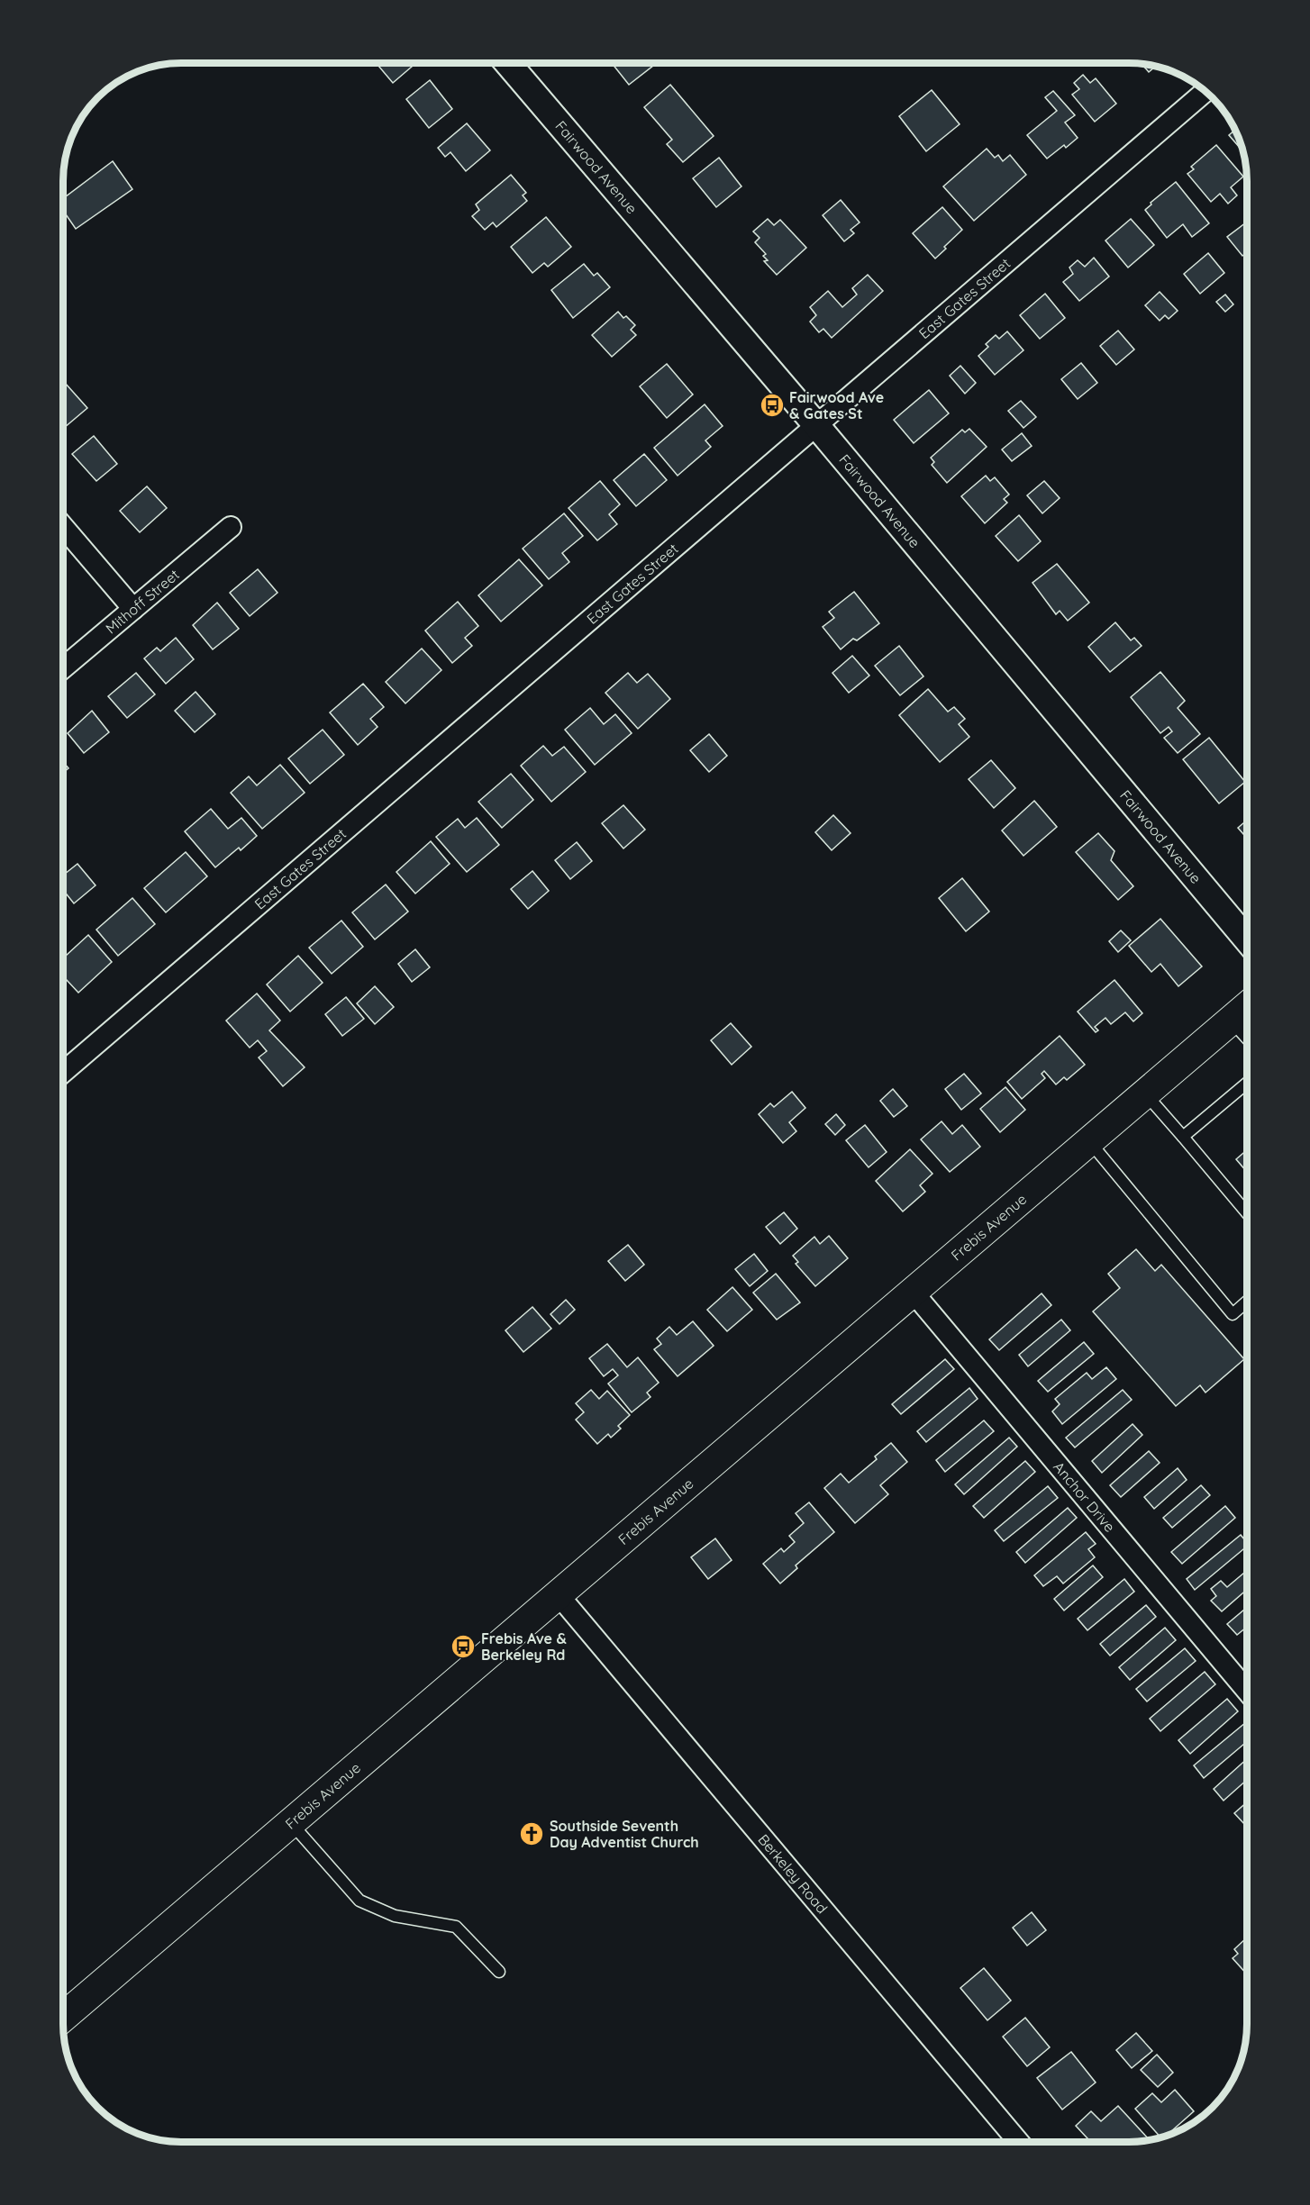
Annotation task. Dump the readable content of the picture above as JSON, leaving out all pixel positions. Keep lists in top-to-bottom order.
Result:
{
  "streets": {
    "main road": ["Frebis Avenue"],
    "street": [
      "Fairwood Avenue",
      "East Gates Street",
      "Mithoff Street",
      "Anchor Drive",
      "Berkeley Road"
    ]
  },
  "crossings": [
    ["Fairwood Avenue", "East Gates Street"],
    ["Frebis Avenue", "Anchor Drive"],
    ["Frebis Avenue", "Berkeley Road"]
  ],
  "places": {
    "bus stop": ["Fairwood Ave & Gates St", "Frebis Ave & Berkeley Rd"],
    "church": ["Southside Seventh Day Adventist Church"]
  }
}
